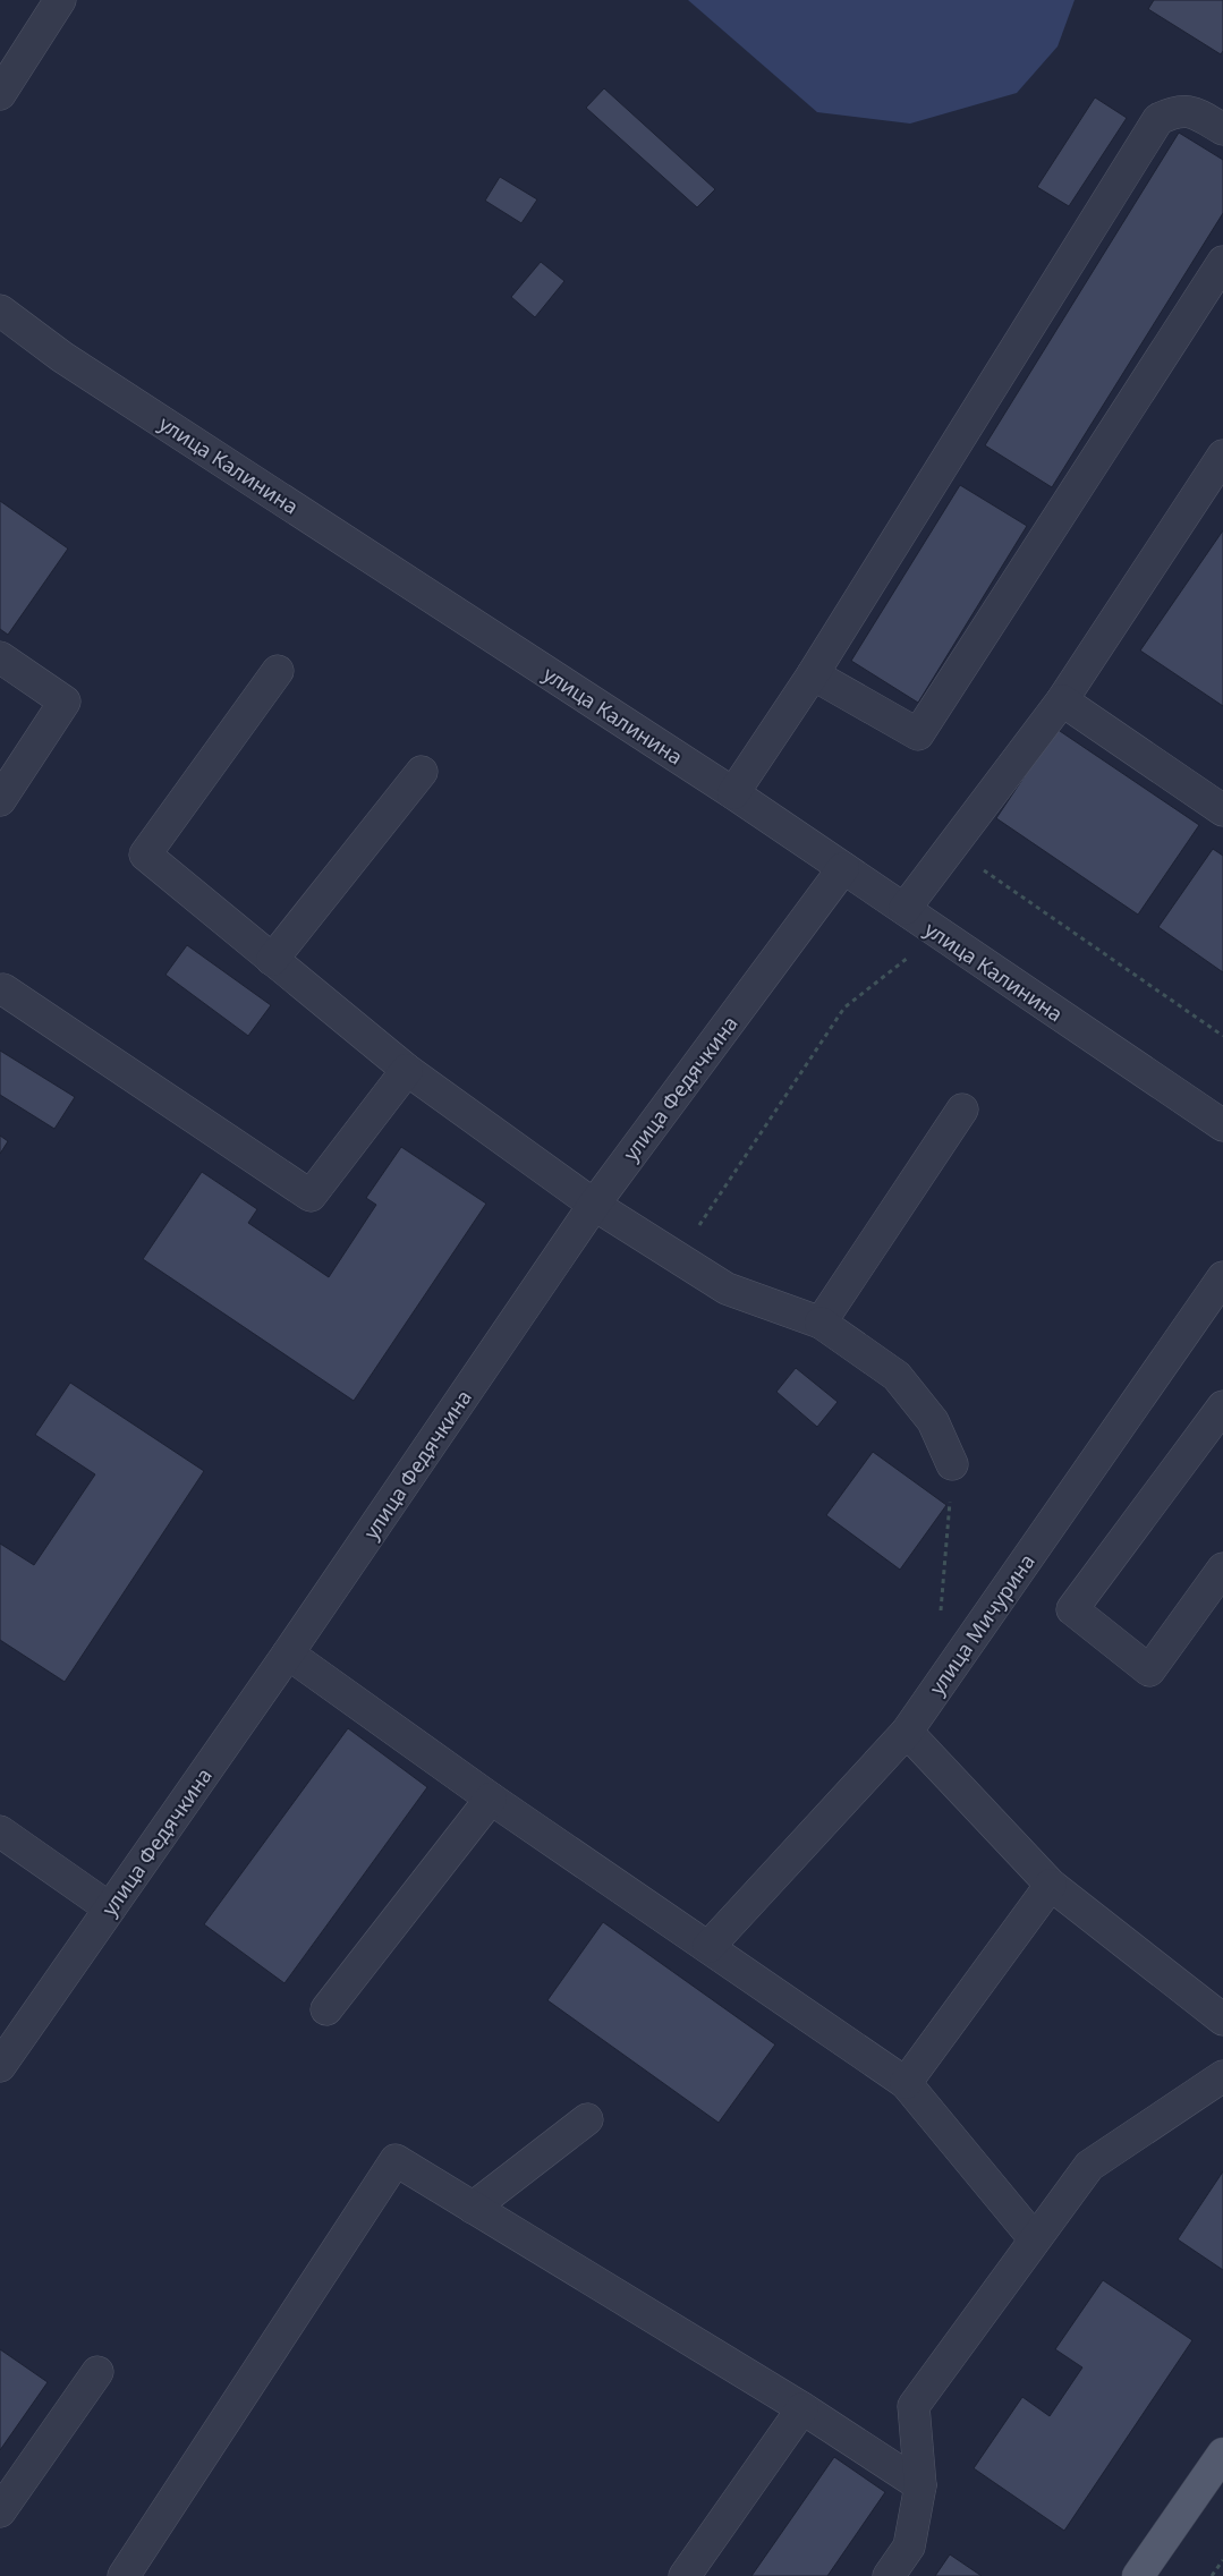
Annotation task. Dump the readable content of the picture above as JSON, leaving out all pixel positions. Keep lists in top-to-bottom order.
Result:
{
  "streets": {
    "street": ["улица Калинина", "улица Федячкина", "улица Мичурина"]
  },
  "crossings": [
    ["улица Калинина", "улица Федячкина"]
  ]
}
